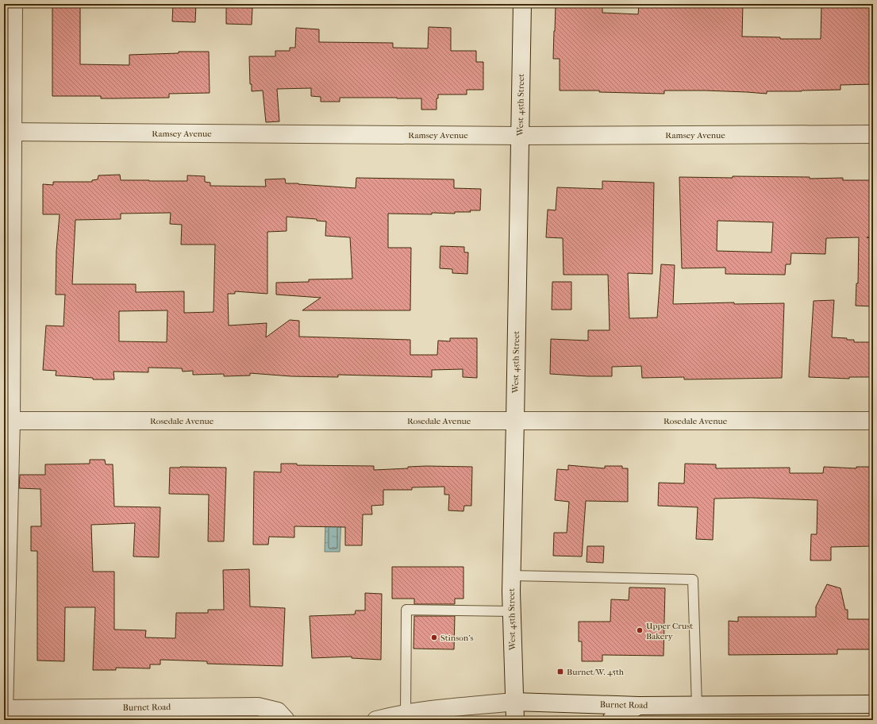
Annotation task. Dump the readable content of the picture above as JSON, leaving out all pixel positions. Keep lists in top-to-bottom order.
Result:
{
  "streets": {
    "street": [
      "West 45th Street",
      "Ramsey Avenue",
      "Rosedale Avenue",
      "Burnet Road"
    ]
  },
  "crossings": [
    ["West 45th Street", "Ramsey Avenue"],
    ["West 45th Street", "Rosedale Avenue"],
    ["West 45th Street", "Burnet Road"]
  ],
  "places": {
    "other": ["Upper Crust Bakery", "Stinson's"],
    "transit": ["Burnet/W. 45th"]
  }
}
